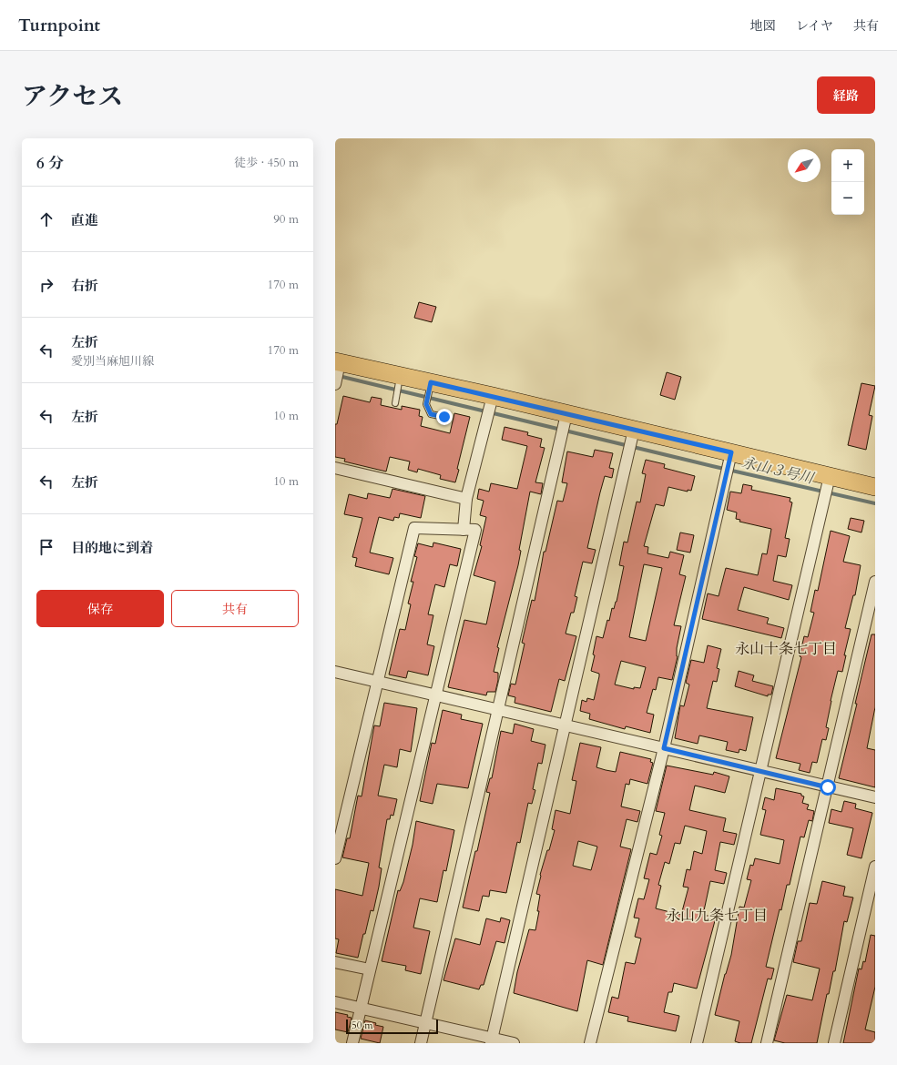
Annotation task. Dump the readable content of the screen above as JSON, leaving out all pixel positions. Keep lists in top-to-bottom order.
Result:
{
  "districts": ["永山十条七丁目", "永山九条七丁目"],
  "water": ["永山３号川"],
  "scale_bar": "50 m",
  "north": "bottom left",
  "page": {
    "header": "Turnpoint",
    "nav": ["地図", "レイヤ", "共有"],
    "title": "アクセス",
    "buttons": [
      "経路",
      ["保存", "共有"]
    ],
    "heading": ["6 分", "徒歩 · 450 m"],
    "map_buttons": ["+", "−"],
    "list": [
      ["直進", "90 m"],
      ["右折", "170 m"],
      ["左折", "愛別当麻旭川線", "170 m"],
      ["左折", "10 m"],
      ["左折", "10 m"],
      "目的地に到着"
    ],
    "scale": "50 m"
  }
}
